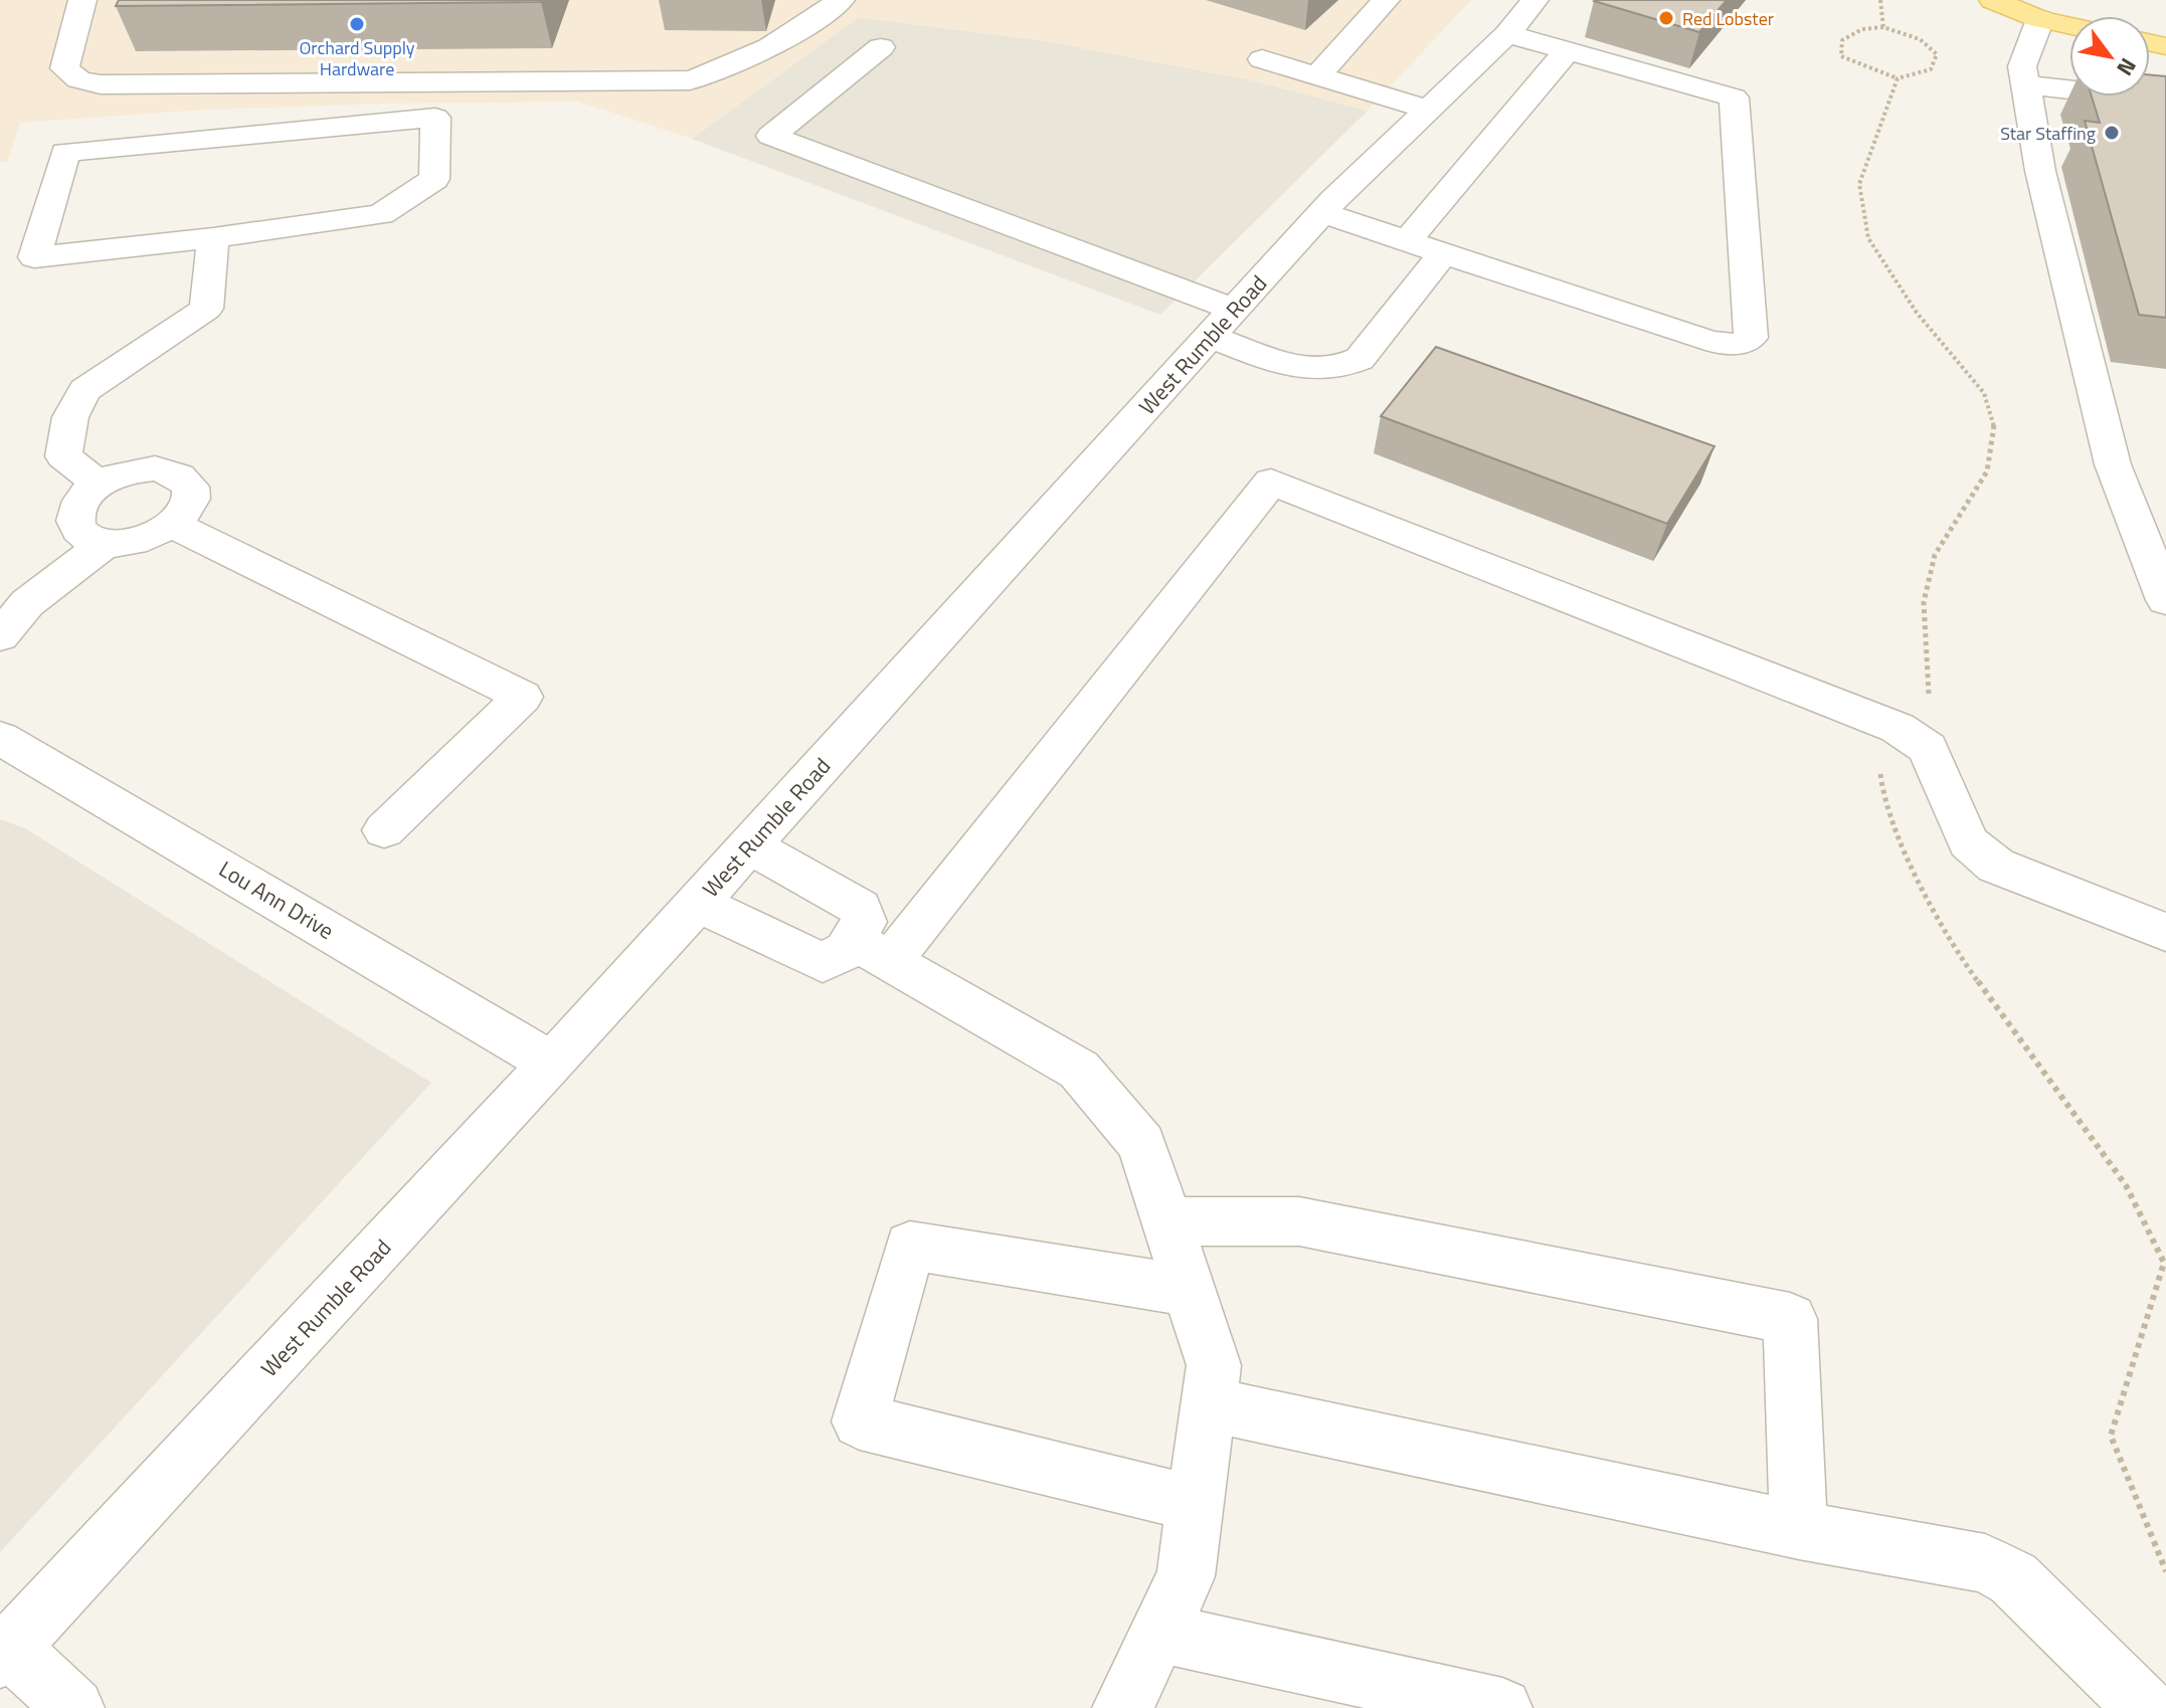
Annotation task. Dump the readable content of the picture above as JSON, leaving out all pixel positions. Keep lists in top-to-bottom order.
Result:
{
  "streets": {
    "street": ["West Rumble Road", "Lou Ann Drive"]
  },
  "crossings": [
    ["West Rumble Road", "Lou Ann Drive"]
  ],
  "places": ["Red Lobster", "Orchard Supply Hardware", "Star Staffing"],
  "north": "bottom right"
}
